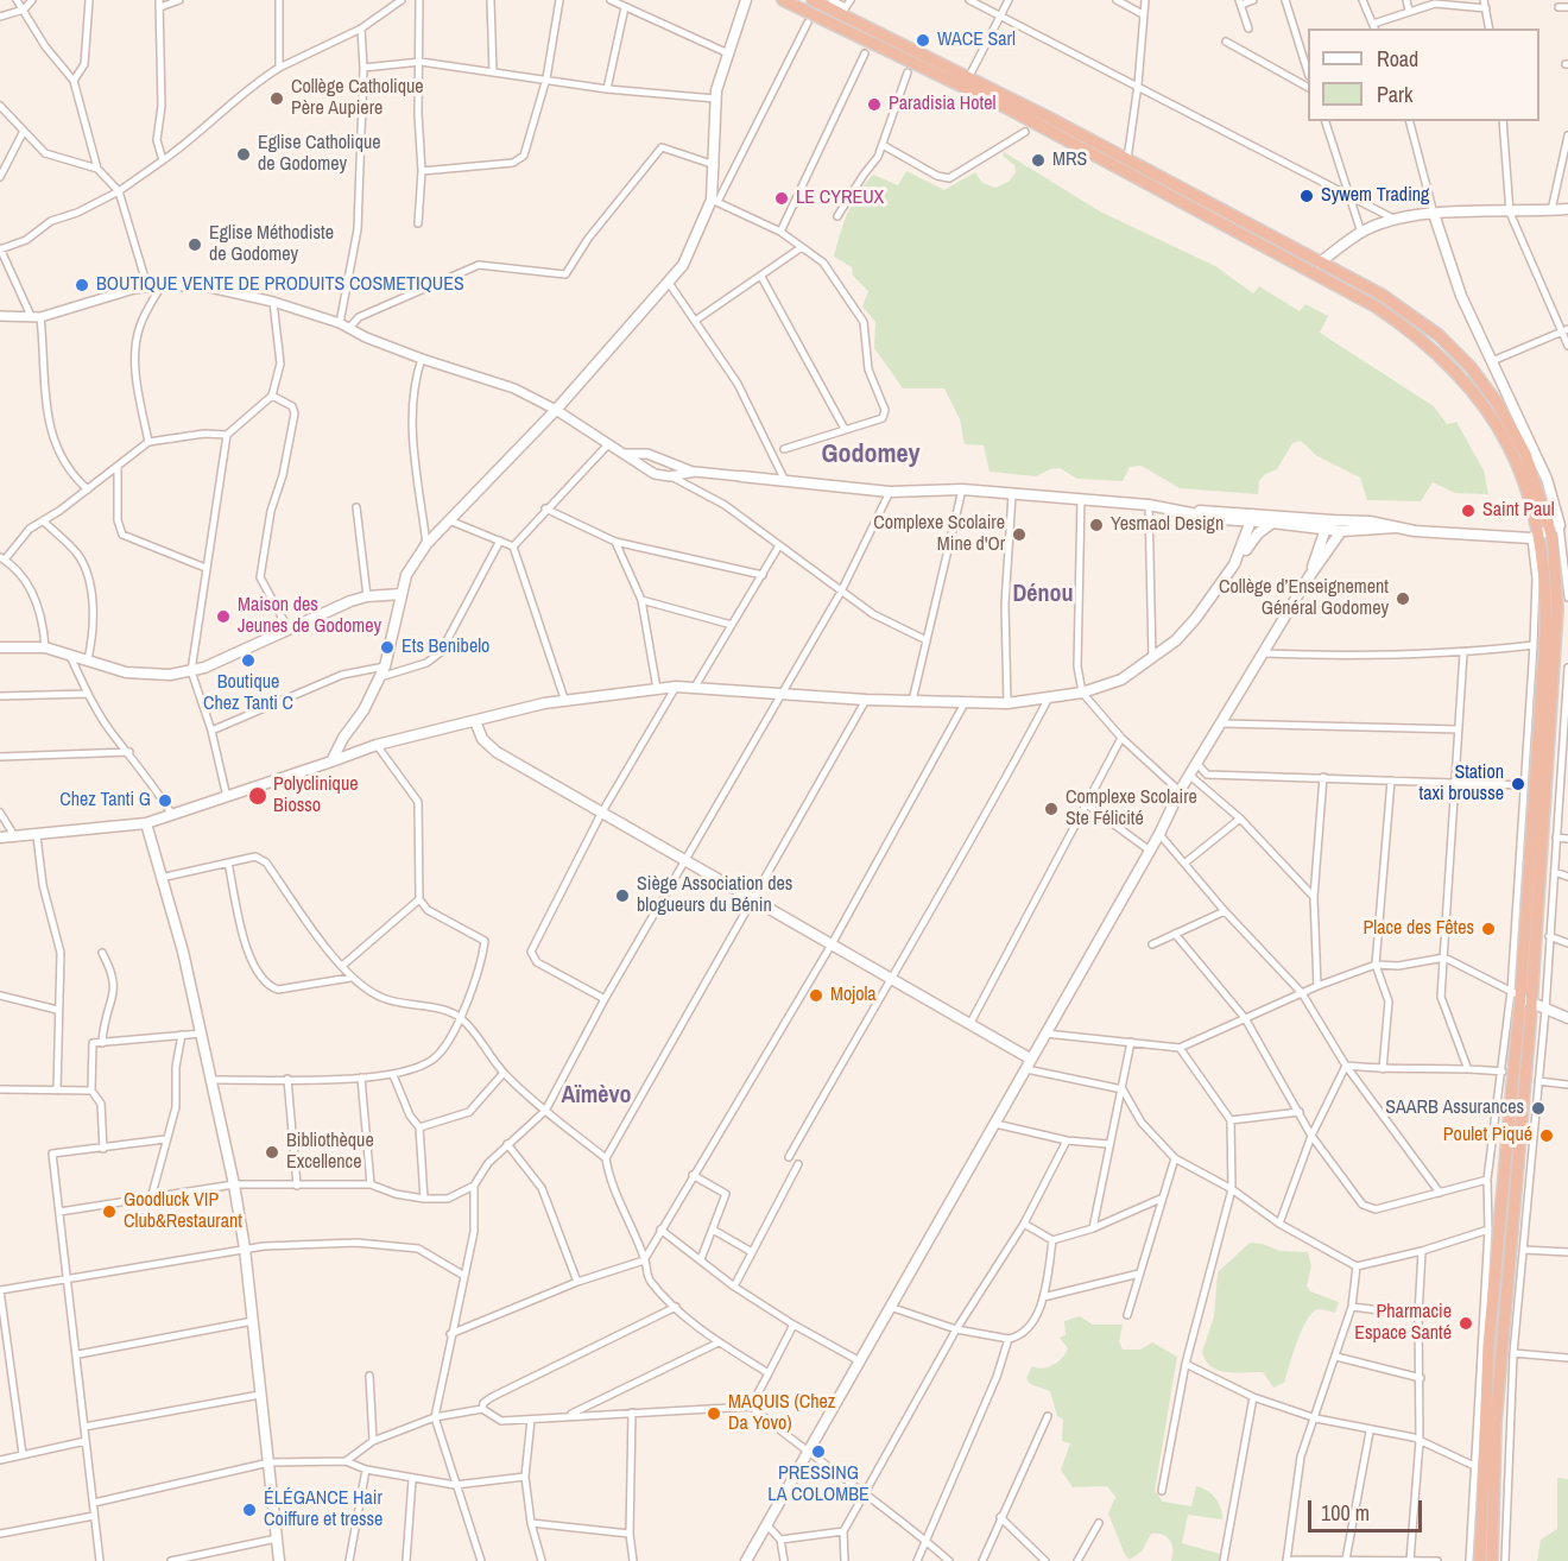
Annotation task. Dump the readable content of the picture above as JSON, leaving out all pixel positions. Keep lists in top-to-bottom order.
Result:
{
  "districts": ["Godomey", "Dénou", "Aïmèvo"],
  "places": [
    "WACE Sarl",
    "Collège Catholique Père Aupiere",
    "Paradisia Hotel",
    "Eglise Catholique de Godomey",
    "MRS",
    "Sywem Trading",
    "LE CYREUX",
    "Eglise Méthodiste de Godomey",
    "BOUTIQUE VENTE DE PRODUITS COSMETIQUES",
    "Saint Paul",
    "Yesmaol Design",
    "Complexe Scolaire Mine d'Or",
    "Collège d’Enseignement Général Godomey",
    "Maison des Jeunes de Godomey",
    "Ets Benibelo",
    "Boutique Chez Tanti C",
    "Station taxi brousse",
    "Polyclinique Biosso",
    "Chez Tanti G",
    "Complexe Scolaire Ste Félicité",
    "Siège Association des blogueurs du Bénin",
    "Place des Fêtes",
    "Mojola",
    "SAARB Assurances",
    "Poulet Piqué",
    "Bibliothèque Excellence",
    "Goodluck VIP Club&Restaurant",
    "Pharmacie Espace Santé",
    "MAQUIS (Chez Da Yovo)",
    "PRESSING LA COLOMBE",
    "ÉLÉGANCE Hair Coiffure et tresse"
  ],
  "legend": ["Road", "Park"],
  "scale_bar": "100 m"
}
